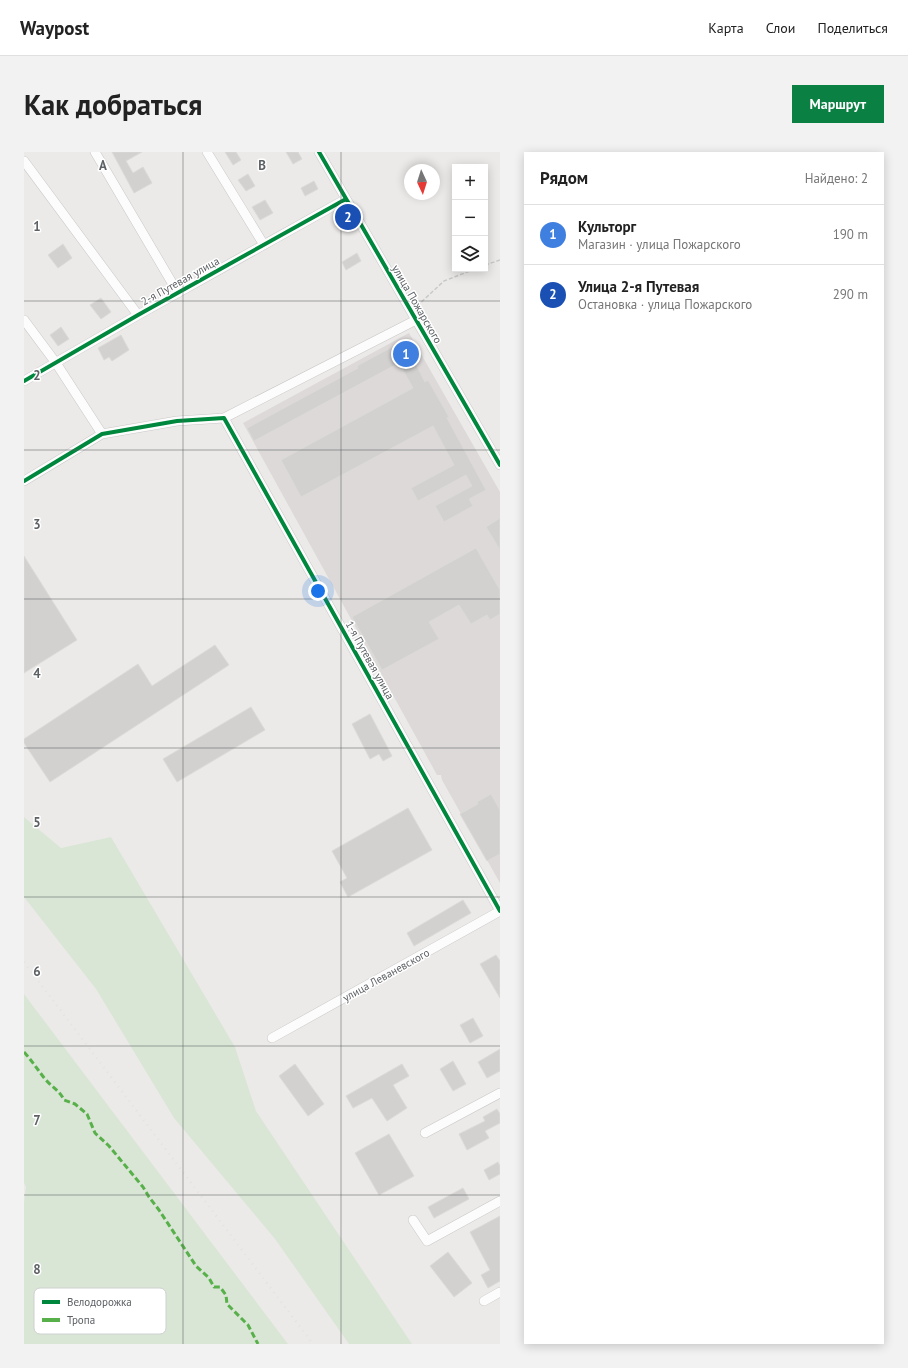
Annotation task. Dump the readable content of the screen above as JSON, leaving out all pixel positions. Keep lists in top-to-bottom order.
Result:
{
  "streets": {
    "street": [
      "2-я Путевая улица",
      "улица Пожарского",
      "1-я Путевая улица",
      "улица Леваневского"
    ]
  },
  "crossings": [
    ["2-я Путевая улица", "улица Пожарского"],
    ["1-я Путевая улица", "улица Леваневского"]
  ],
  "legend": ["Велодорожка", "Тропа"],
  "north": "bottom",
  "page": {
    "header": "Waypost",
    "nav": ["Карта", "Слои", "Поделиться"],
    "buttons": "Маршрут",
    "title": "Как добраться",
    "heading": ["Рядом", "Найдено: 2"],
    "map_buttons": ["+", "−"],
    "pins": ["2", "1"],
    "list": [
      {
        "mark": "1",
        "name": "Культорг",
        "note": "Магазин · улица Пожарского",
        "value": "190 m"
      },
      {
        "mark": "2",
        "name": "Улица 2-я Путевая",
        "note": "Остановка · улица Пожарского",
        "value": "290 m"
      }
    ]
  },
  "grid": {
    "columns": ["A", "B"],
    "rows": [
      "1",
      "2",
      "3",
      "4",
      "5",
      "6",
      "7",
      "8"
    ]
  }
}
